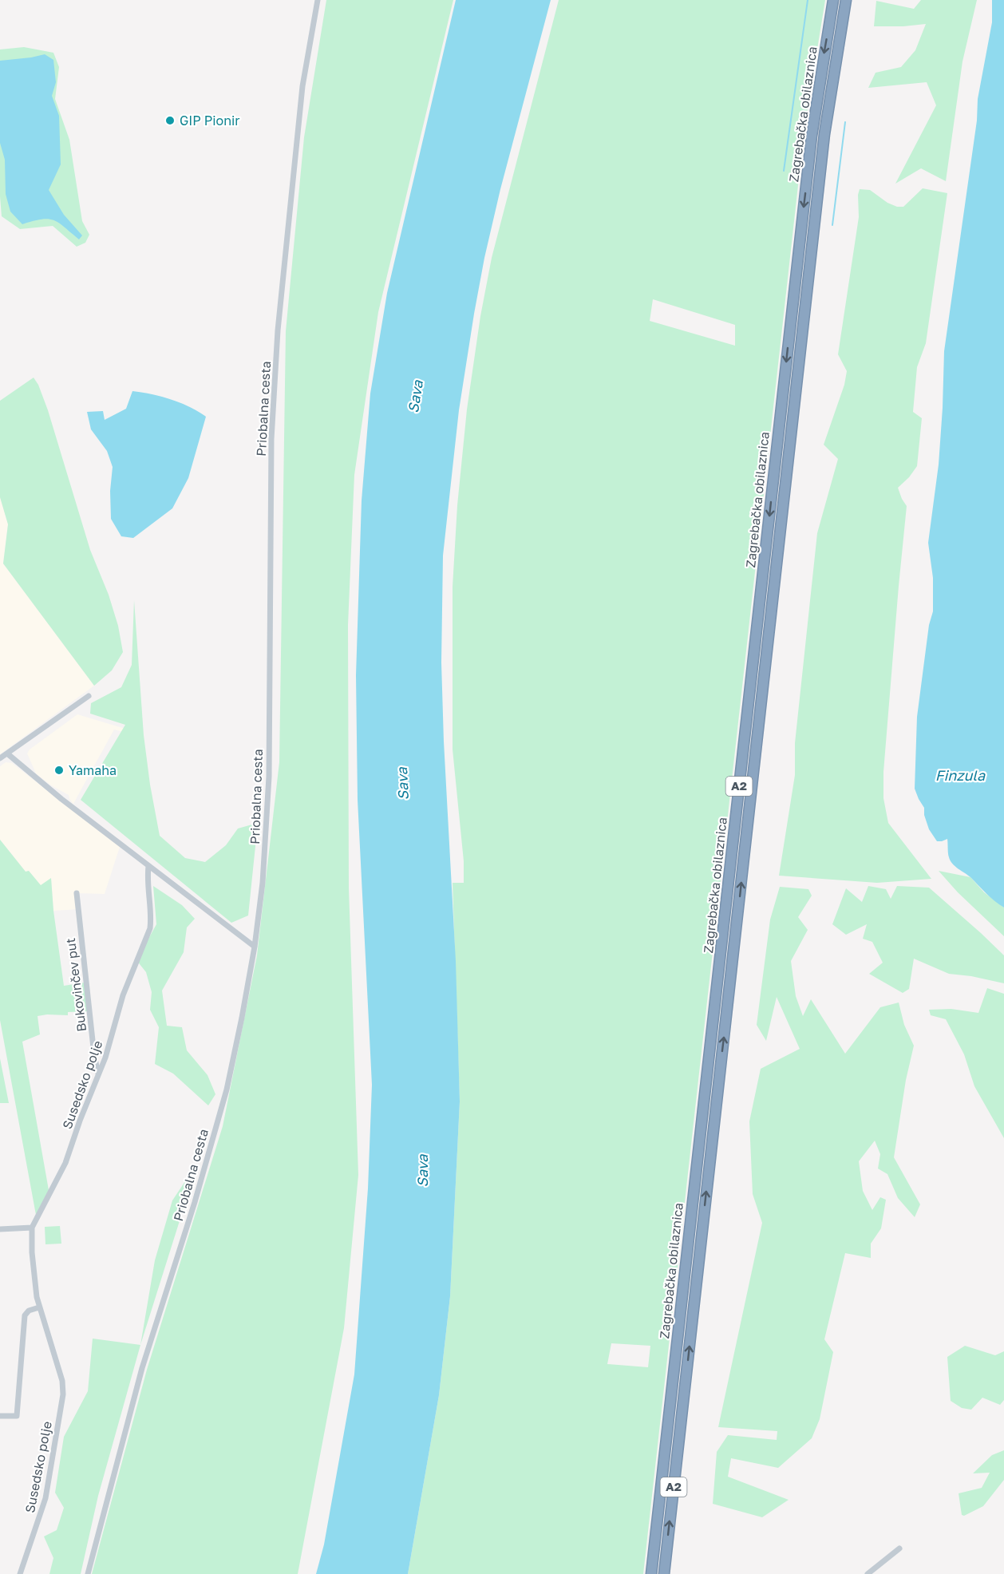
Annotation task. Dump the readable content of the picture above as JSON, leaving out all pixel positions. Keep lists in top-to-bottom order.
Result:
{
  "streets": {
    "highway": ["Zagrebačka obilaznica", "A2"],
    "street": ["Priobalna cesta", "Bukovinčev put", "Susedsko polje"]
  },
  "crossings": [
    ["Bukovinčev put", "Susedsko polje"]
  ],
  "water": ["Sava", "Finzula"],
  "places": ["GIP Pionir", "Yamaha"]
}
